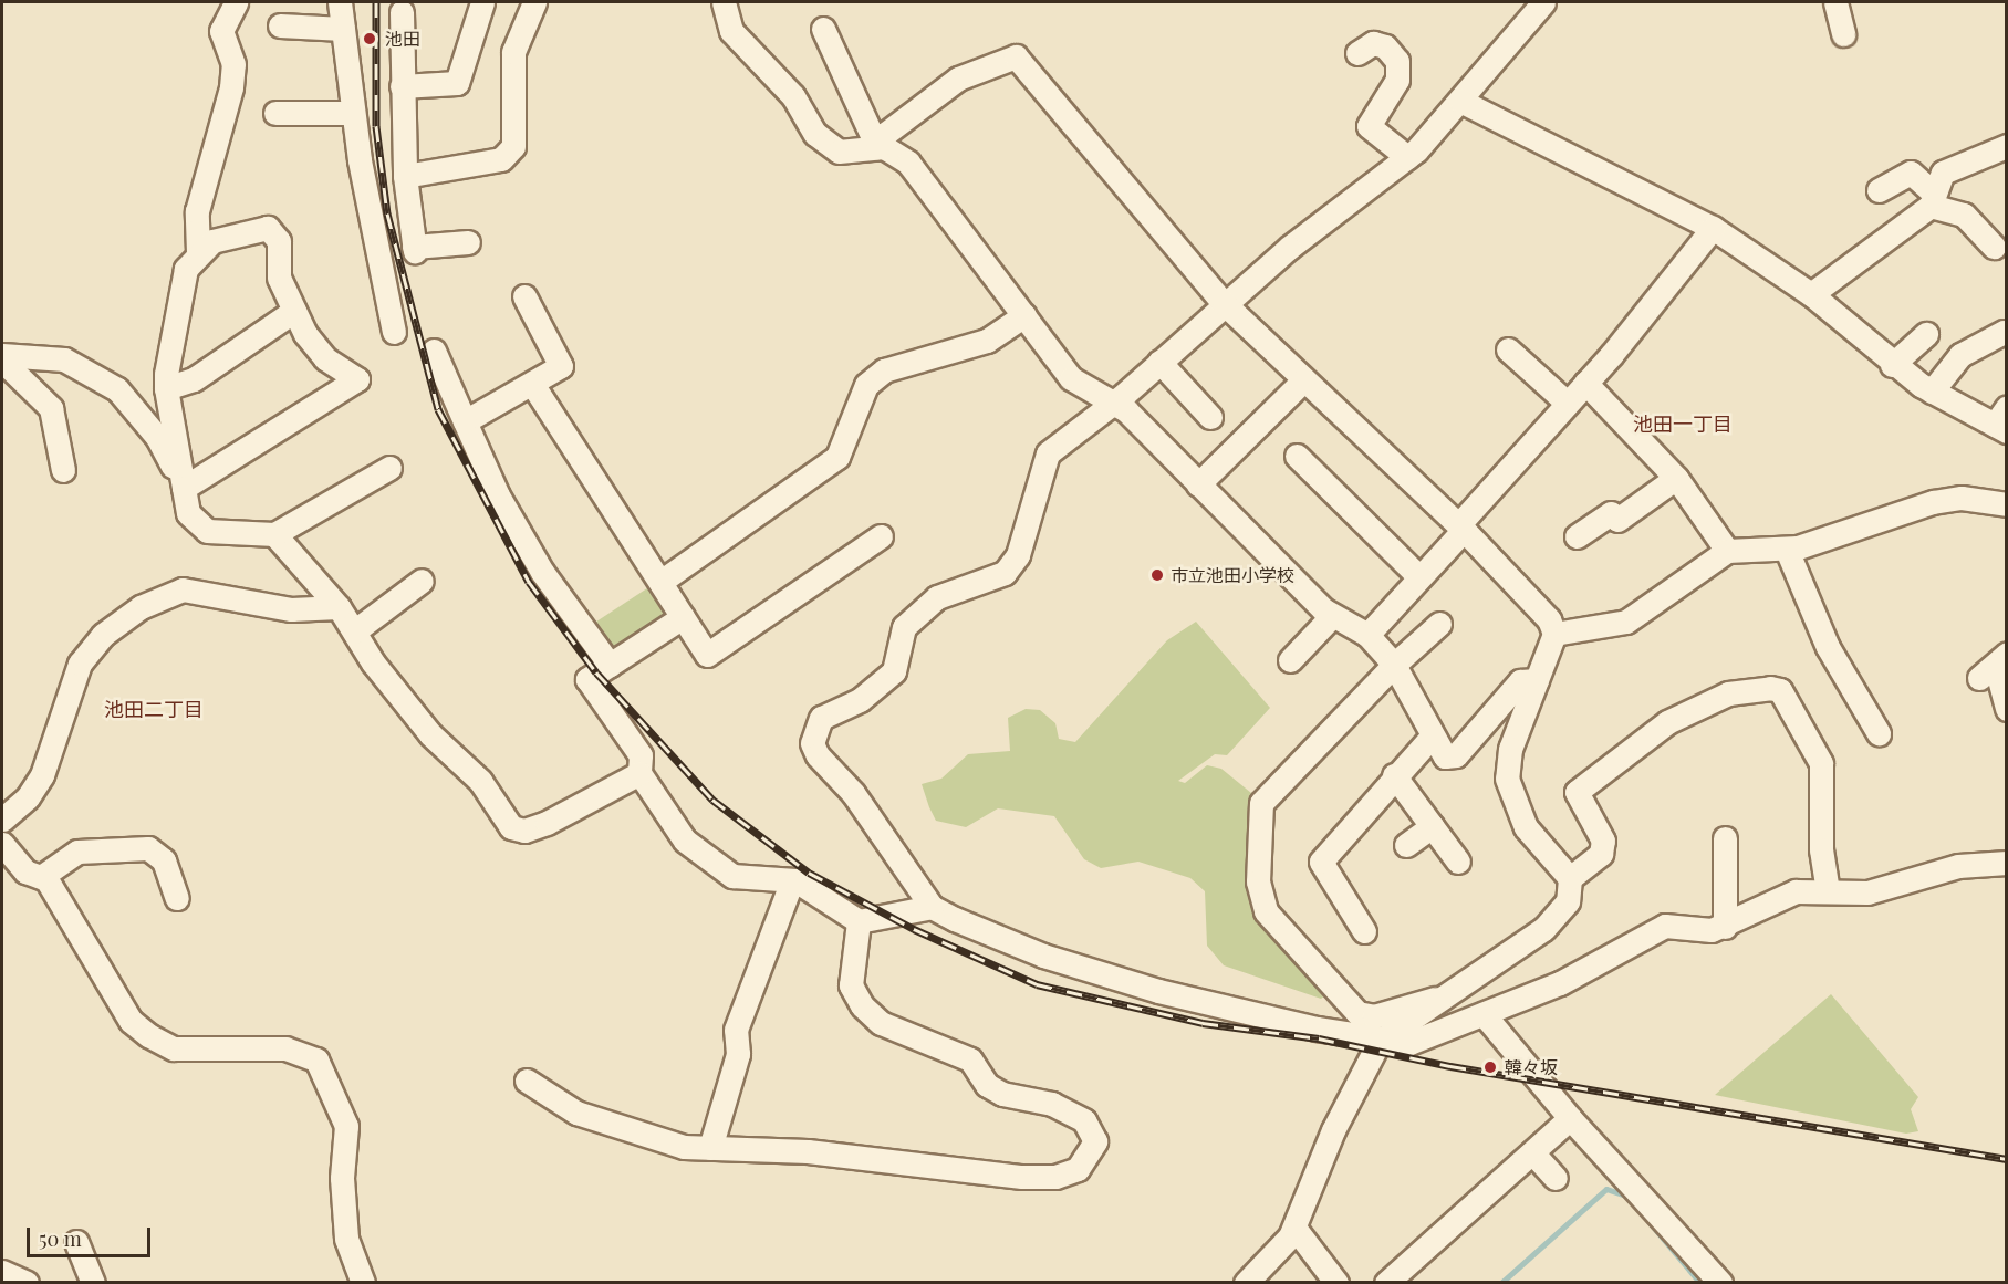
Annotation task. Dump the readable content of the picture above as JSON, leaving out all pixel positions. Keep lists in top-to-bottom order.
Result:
{
  "districts": ["池田一丁目", "池田二丁目"],
  "places": ["池田", "市立池田小学校", "韓々坂"],
  "scale_bar": "50 m"
}
